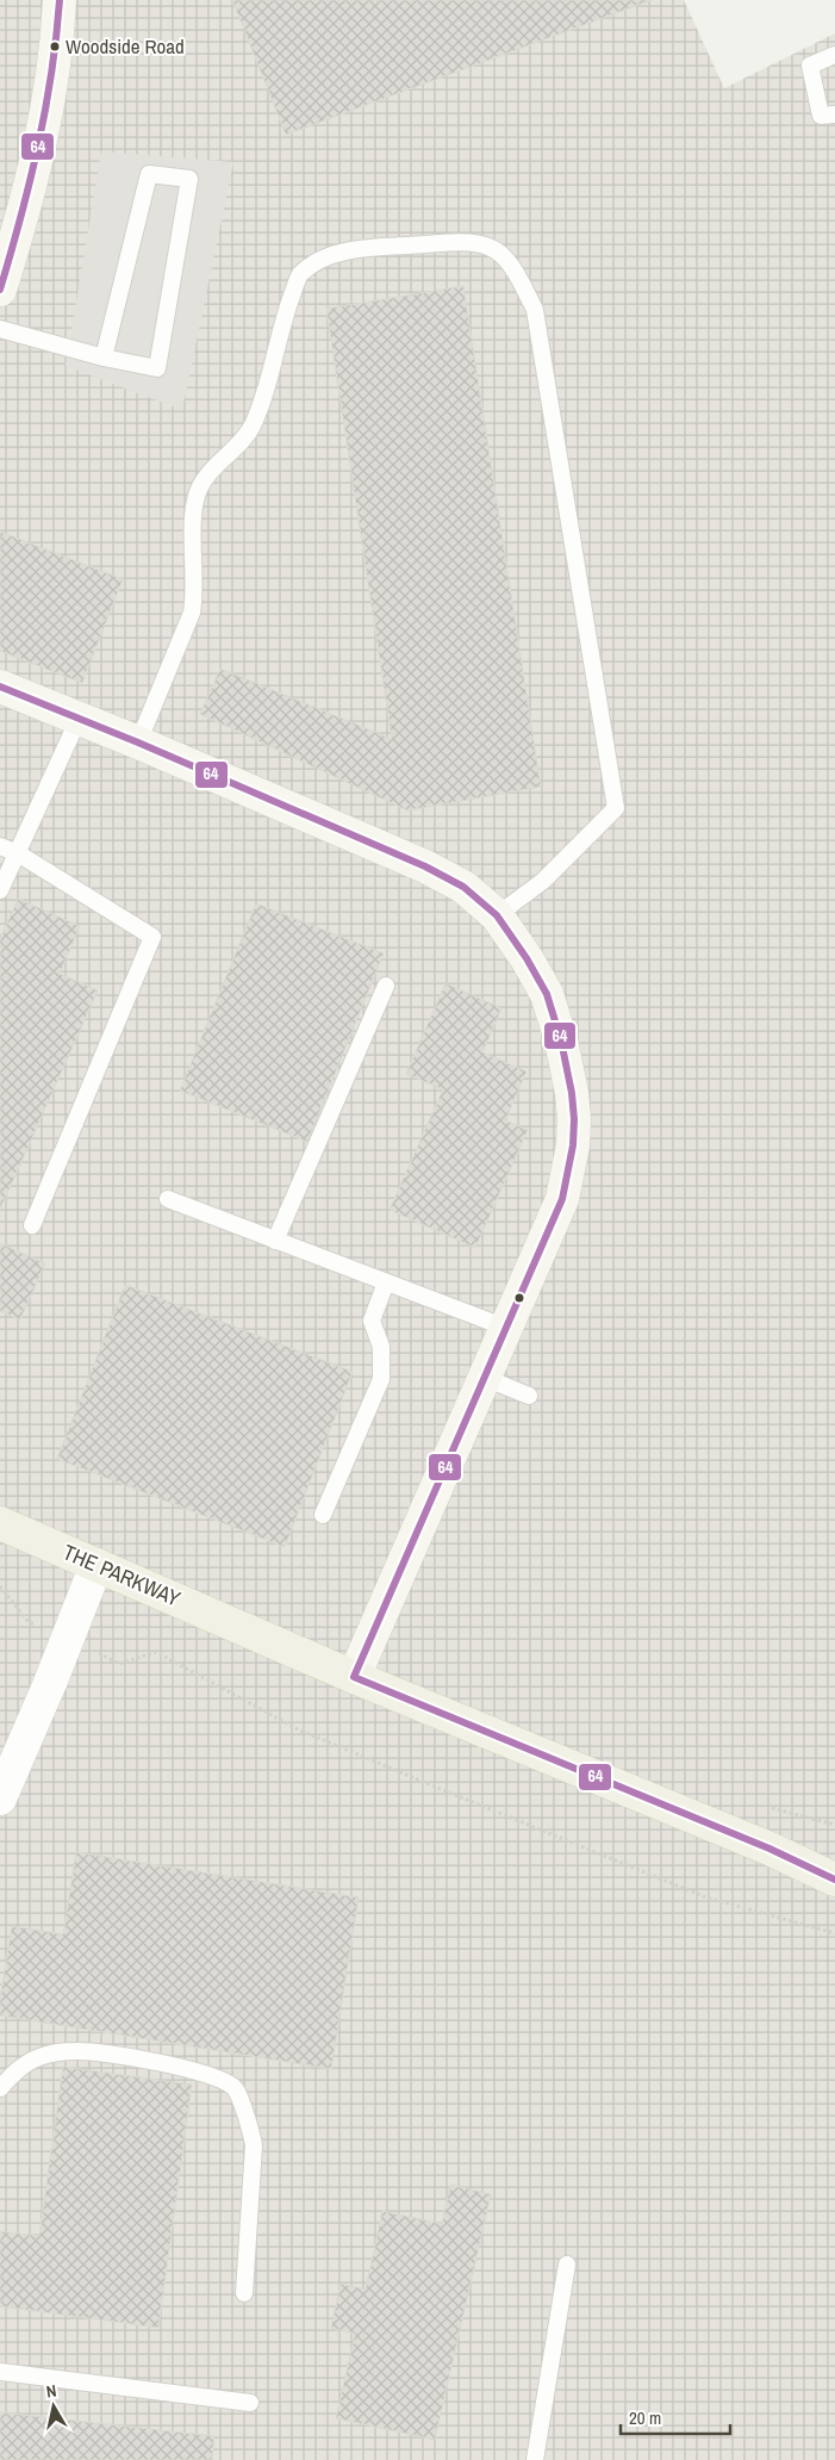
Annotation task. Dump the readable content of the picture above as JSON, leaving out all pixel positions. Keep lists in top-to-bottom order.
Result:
{
  "streets": {
    "main road": ["THE PARKWAY"]
  },
  "places": ["Woodside Road"],
  "lines": ["transit line 64"],
  "scale_bar": "20 m",
  "north": "top"
}
